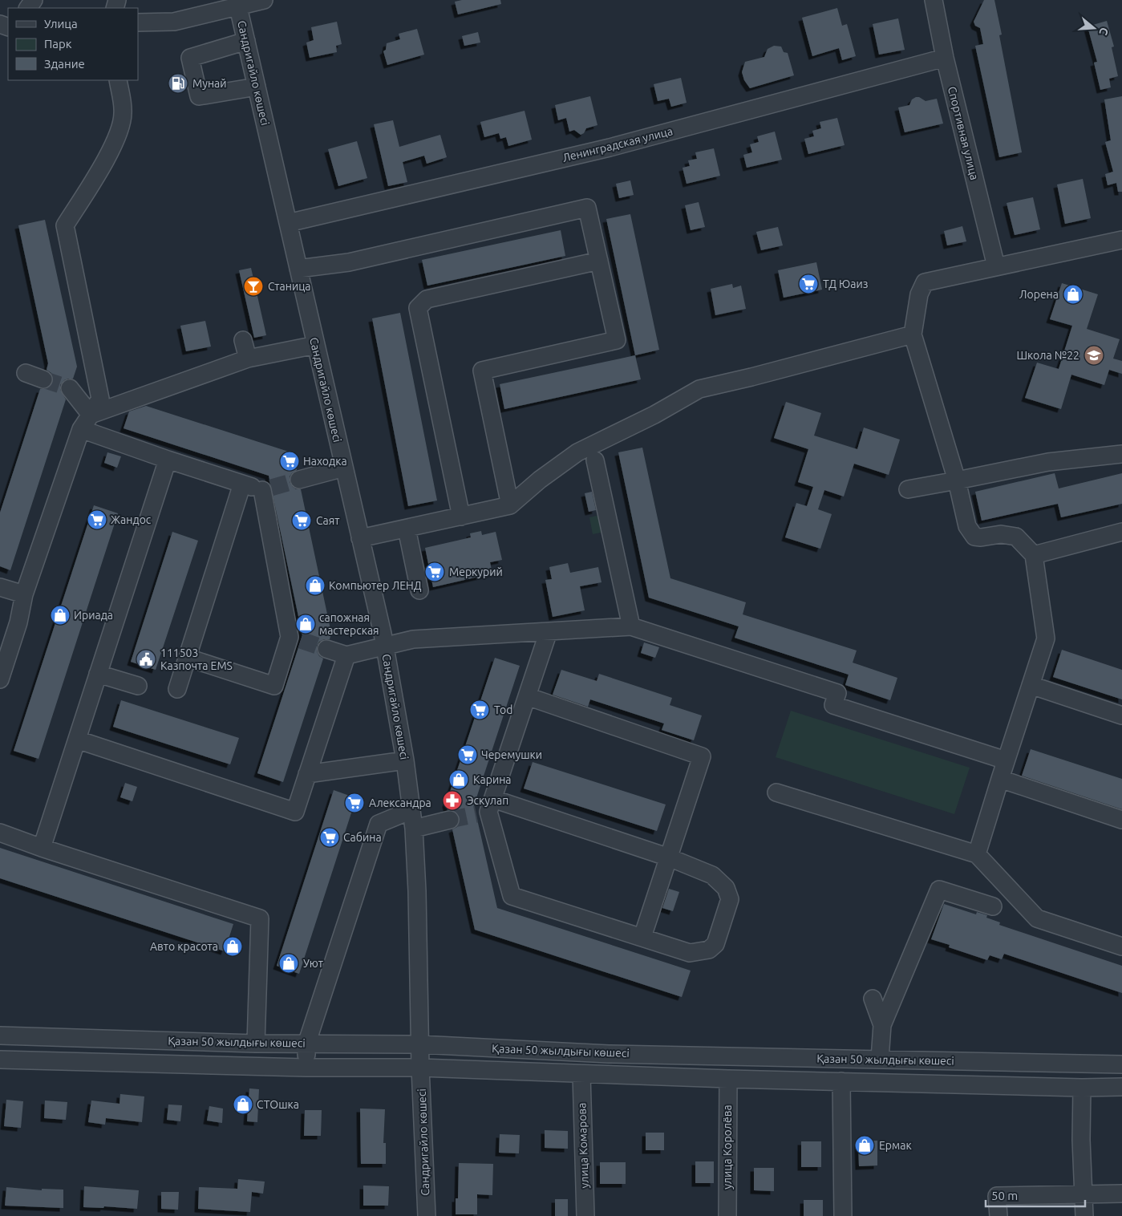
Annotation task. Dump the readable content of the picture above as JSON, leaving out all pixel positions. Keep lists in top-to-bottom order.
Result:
{
  "streets": {
    "street": [
      "Сандригайло көшесі",
      "Спортивная улица",
      "Ленинградская улица",
      "Қазан 50 жылдығы көшесі",
      "улица Комарова",
      "улица Королёва"
    ]
  },
  "crossings": [
    ["Сандригайло көшесі", "Ленинградская улица"],
    ["Сандригайло көшесі", "Қазан 50 жылдығы көшесі"],
    ["Спортивная улица", "Ленинградская улица"],
    ["Қазан 50 жылдығы көшесі", "улица Комарова"],
    ["Қазан 50 жылдығы көшесі", "улица Королёва"]
  ],
  "places": {
    "fuel station": ["Мунай"],
    "supermarket": [
      "ТД Юаиз",
      "Находка",
      "Жандос",
      "Саят",
      "Меркурий",
      "Tod",
      "Черемушки",
      "Александра",
      "Сабина"
    ],
    "bar": ["Станица"],
    "shop": [
      "Лорена",
      "Компьютер ЛЕНД",
      "Ириада",
      "сапожная мастерская",
      "Карина",
      "Авто красота",
      "Уют",
      "СТОшка",
      "Ермак"
    ],
    "school or university": ["Школа №22"],
    "public building": ["111503 Казпочта EMS"],
    "pharmacy": ["Эскулап"]
  },
  "legend": ["Улица", "Парк", "Здание"],
  "scale_bar": "50 m",
  "north": "right"
}
